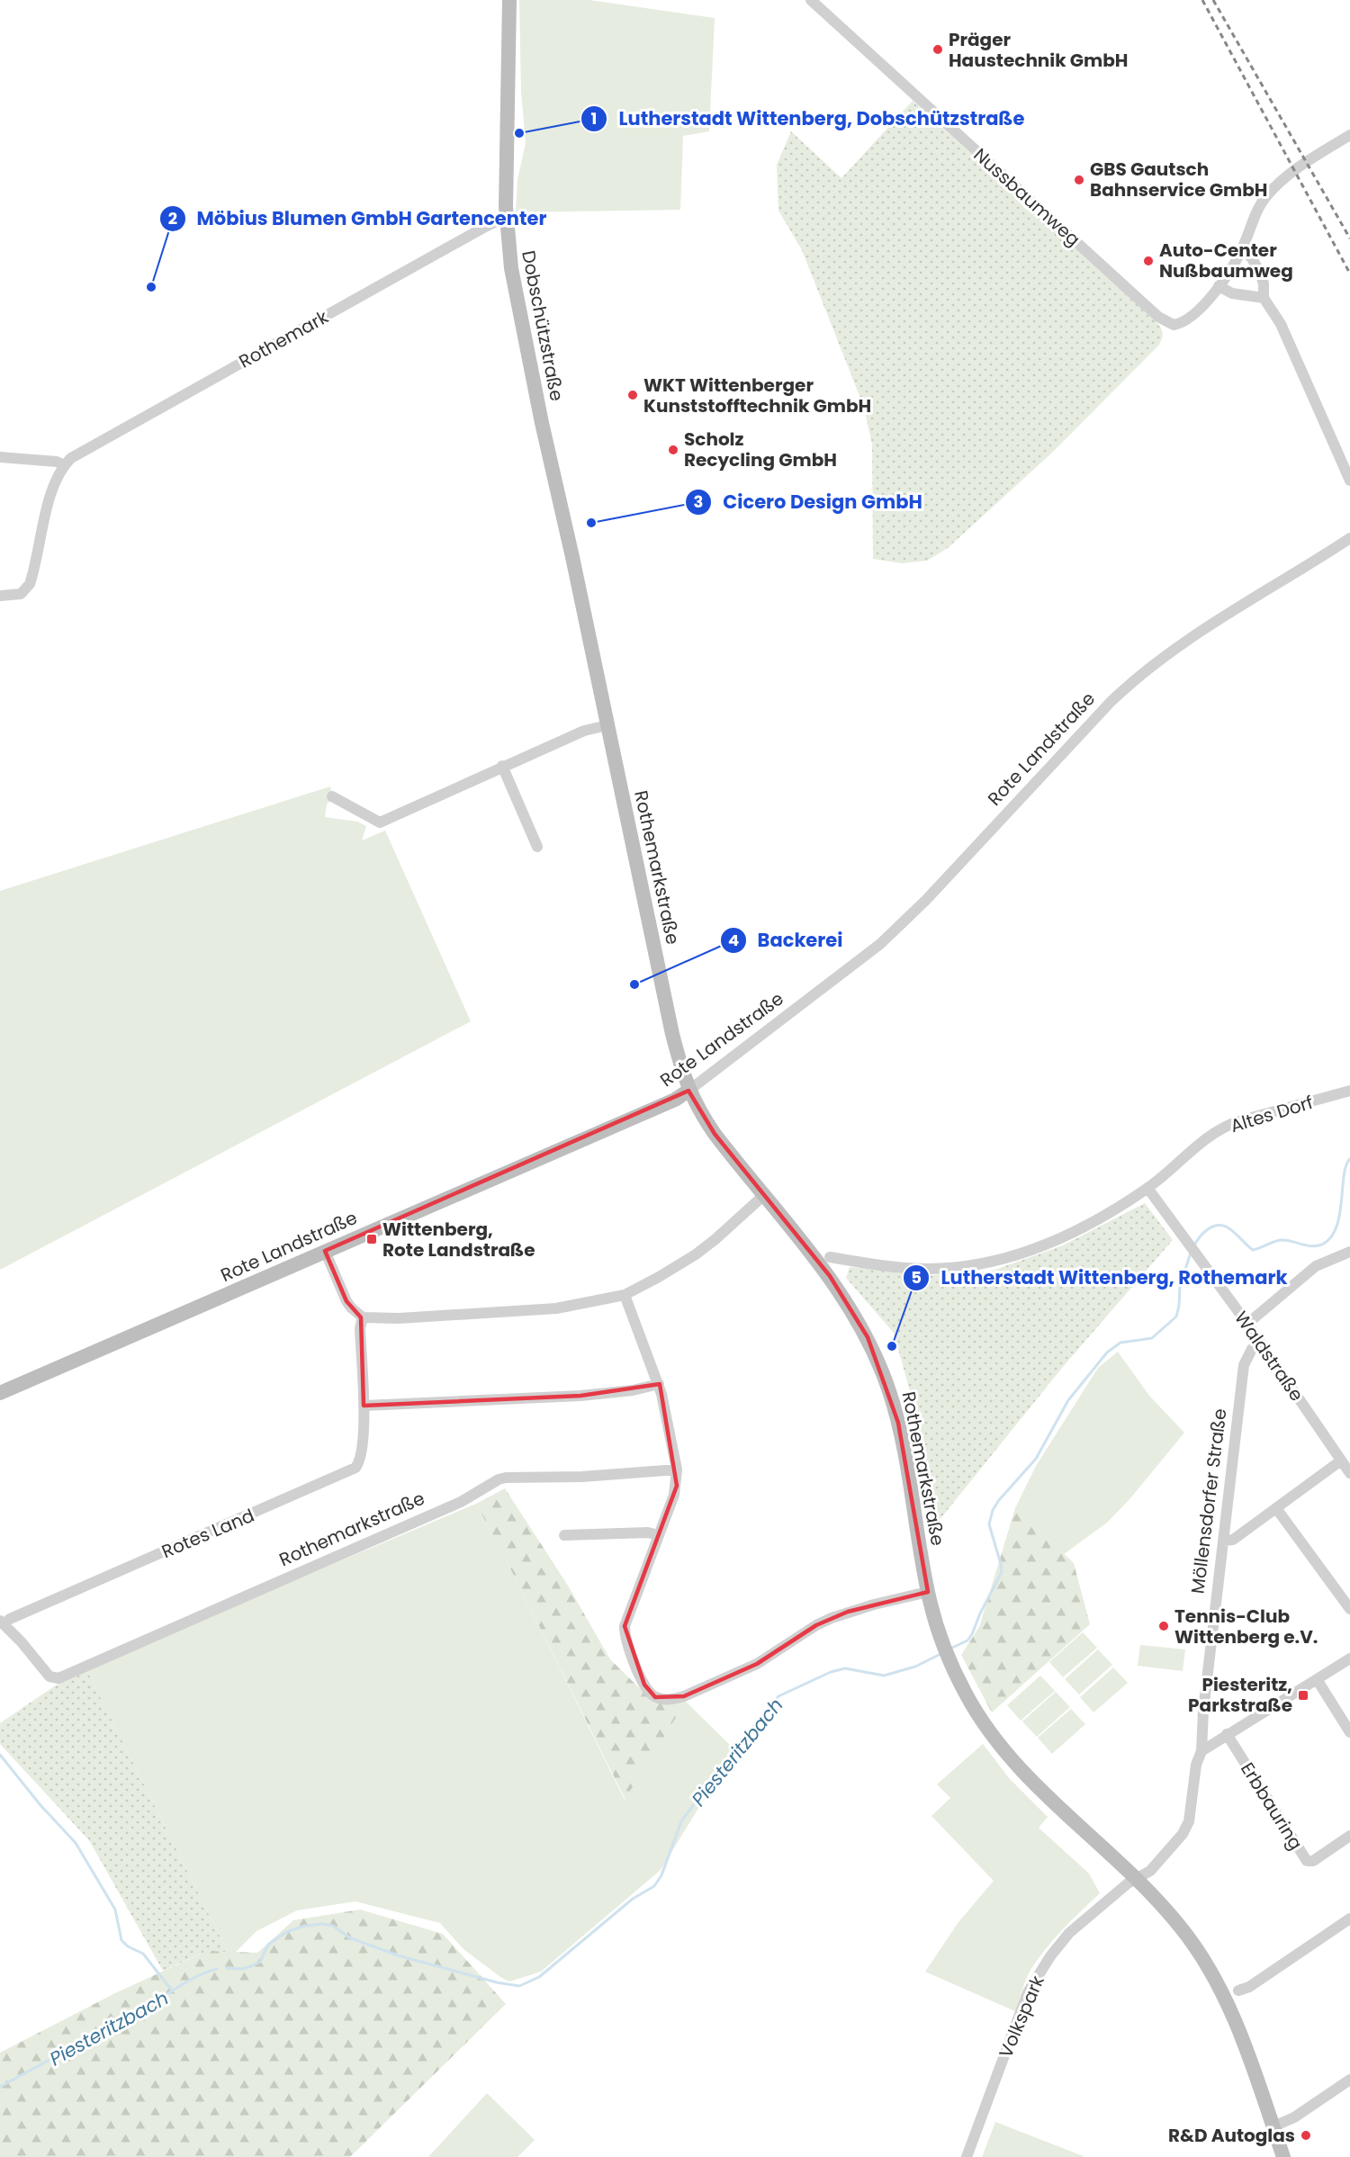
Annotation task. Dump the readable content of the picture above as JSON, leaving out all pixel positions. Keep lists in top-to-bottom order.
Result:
{
  "streets": {
    "street": [
      "Nussbaumweg",
      "Dobschützstraße",
      "Rothemark",
      "Rote Landstraße",
      "Rothemarkstraße",
      "Altes Dorf",
      "Waldstraße",
      "Möllensdorfer Straße",
      "Rotes Land",
      "Erbbauring",
      "Volkspark"
    ]
  },
  "crossings": [
    ["Dobschützstraße", "Rothemark"],
    ["Dobschützstraße", "Rothemarkstraße"],
    ["Rote Landstraße", "Rothemarkstraße"],
    ["Rothemarkstraße", "Möllensdorfer Straße"],
    ["Rothemarkstraße", "Rotes Land"],
    ["Rothemarkstraße", "Volkspark"],
    ["Altes Dorf", "Waldstraße"],
    ["Waldstraße", "Möllensdorfer Straße"],
    ["Möllensdorfer Straße", "Volkspark"]
  ],
  "water": ["Piesteritzbach"],
  "places": {
    "other": [
      "Präger Haustechnik GmbH",
      "Lutherstadt Wittenberg, Dobschützstraße",
      "GBS Gautsch Bahnservice GmbH",
      "Auto-Center Nußbaumweg",
      "Möbius Blumen GmbH Gartencenter",
      "WKT Wittenberger Kunststofftechnik GmbH",
      "Scholz Recycling GmbH",
      "Cicero Design GmbH",
      "Backerei",
      "Lutherstadt Wittenberg, Rothemark",
      "Tennis-Club Wittenberg e.V.",
      "R&D Autoglas"
    ],
    "transit": ["Wittenberg, Rote Landstraße", "Piesteritz, Parkstraße"]
  }
}
